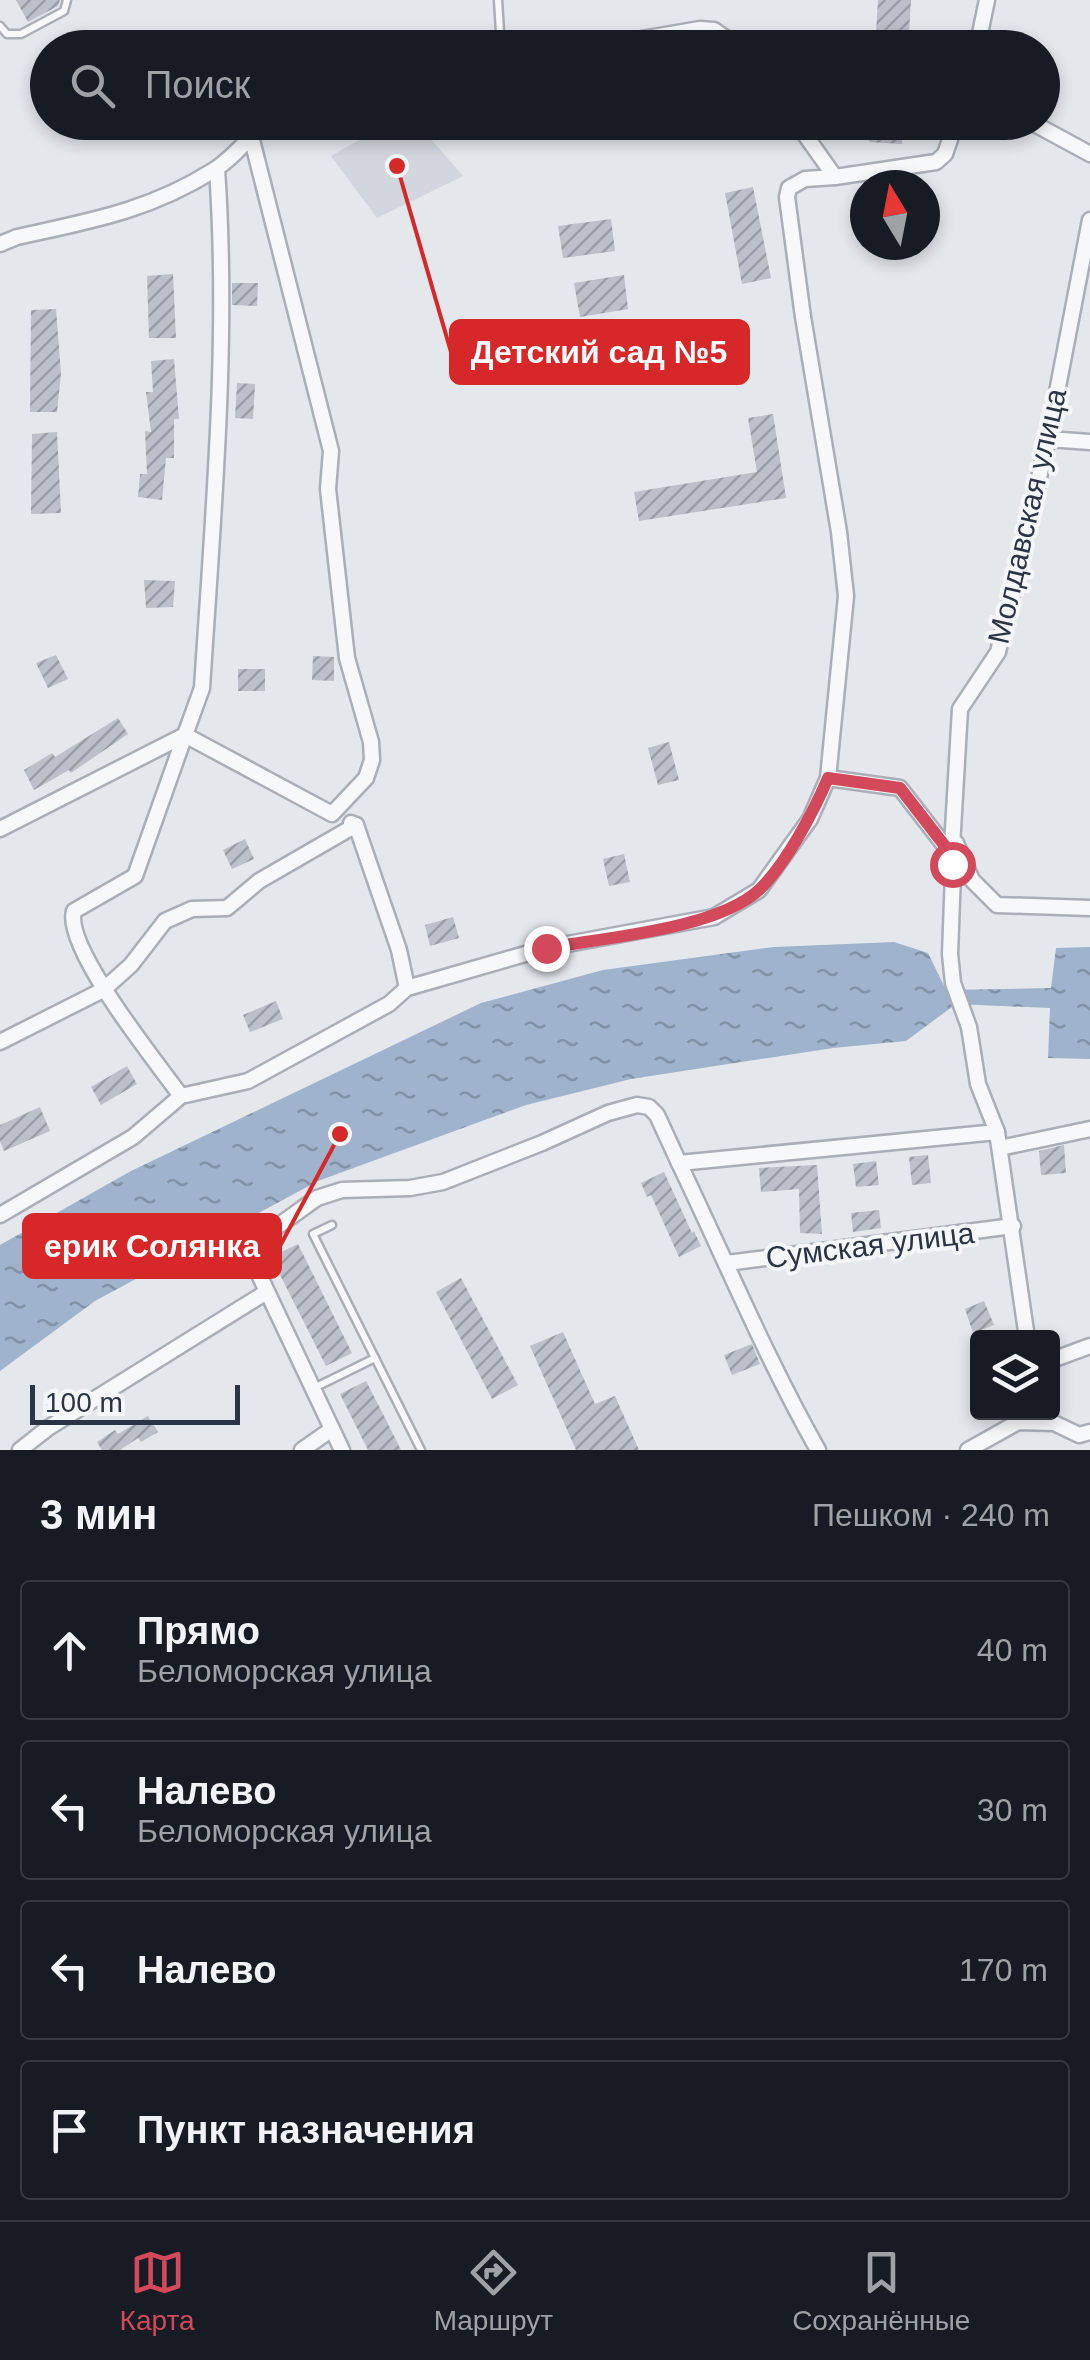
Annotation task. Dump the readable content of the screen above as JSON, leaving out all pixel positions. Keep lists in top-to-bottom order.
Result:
{
  "streets": {
    "street": ["Молдавская улица", "Сумская улица"]
  },
  "crossings": [
    ["Молдавская улица", "Сумская улица"]
  ],
  "places": ["Детский сад №5", "ерик Солянка"],
  "scale_bar": "100 m",
  "north": "top",
  "page": {
    "search": "Поиск",
    "scale": "100 m",
    "heading": ["3 мин", "Пешком · 240 m"],
    "list": [
      ["Прямо", "Беломорская улица", "40 m"],
      ["Налево", "Беломорская улица", "30 m"],
      ["Налево", "170 m"],
      "Пункт назначения"
    ],
    "nav": ["Карта", "Маршрут", "Сохранённые"]
  }
}
